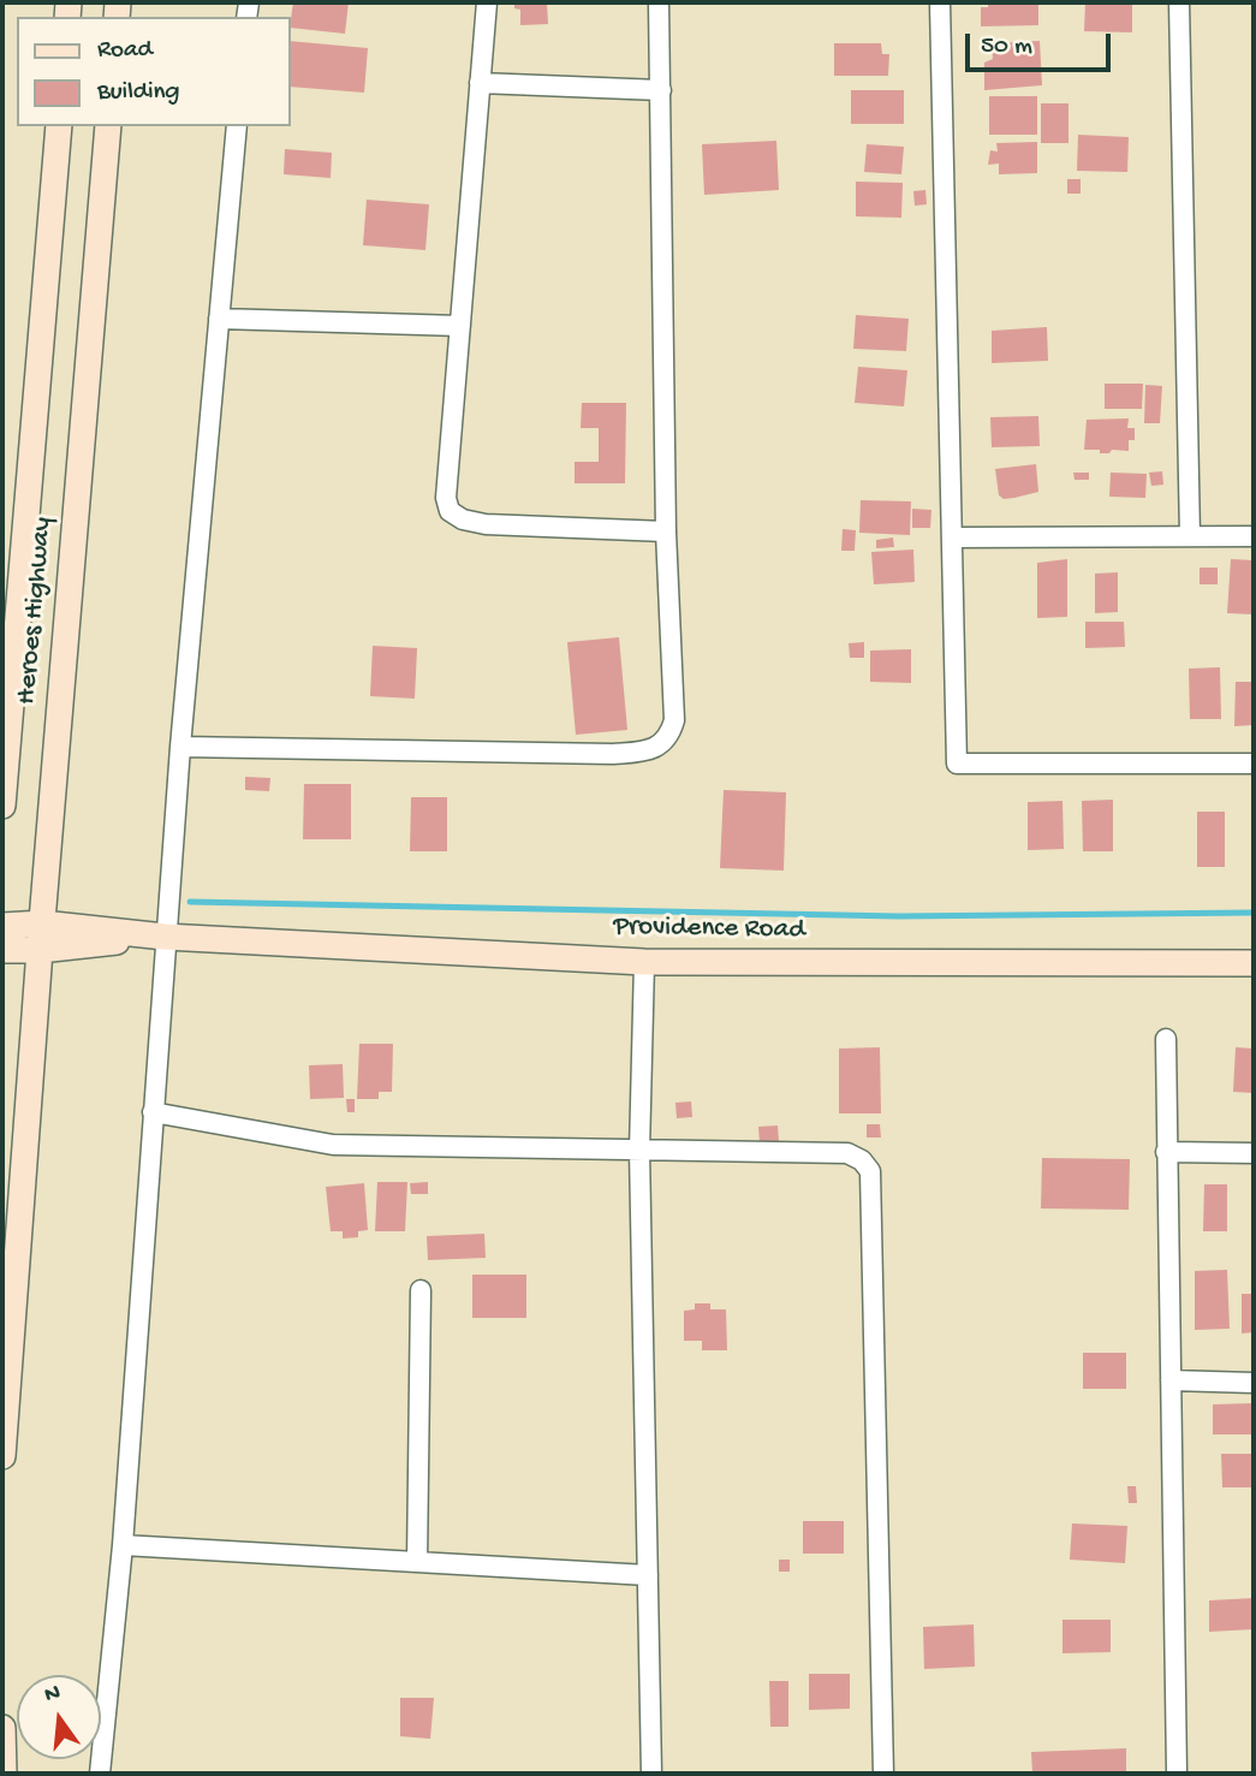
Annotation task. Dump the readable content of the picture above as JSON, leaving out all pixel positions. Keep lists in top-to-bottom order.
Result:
{
  "streets": {
    "main road": ["Heroes Highway", "Providence Road"]
  },
  "crossings": [
    ["Heroes Highway", "Providence Road"]
  ],
  "legend": ["Road", "Building"],
  "scale_bar": "50 m",
  "north": "top"
}
